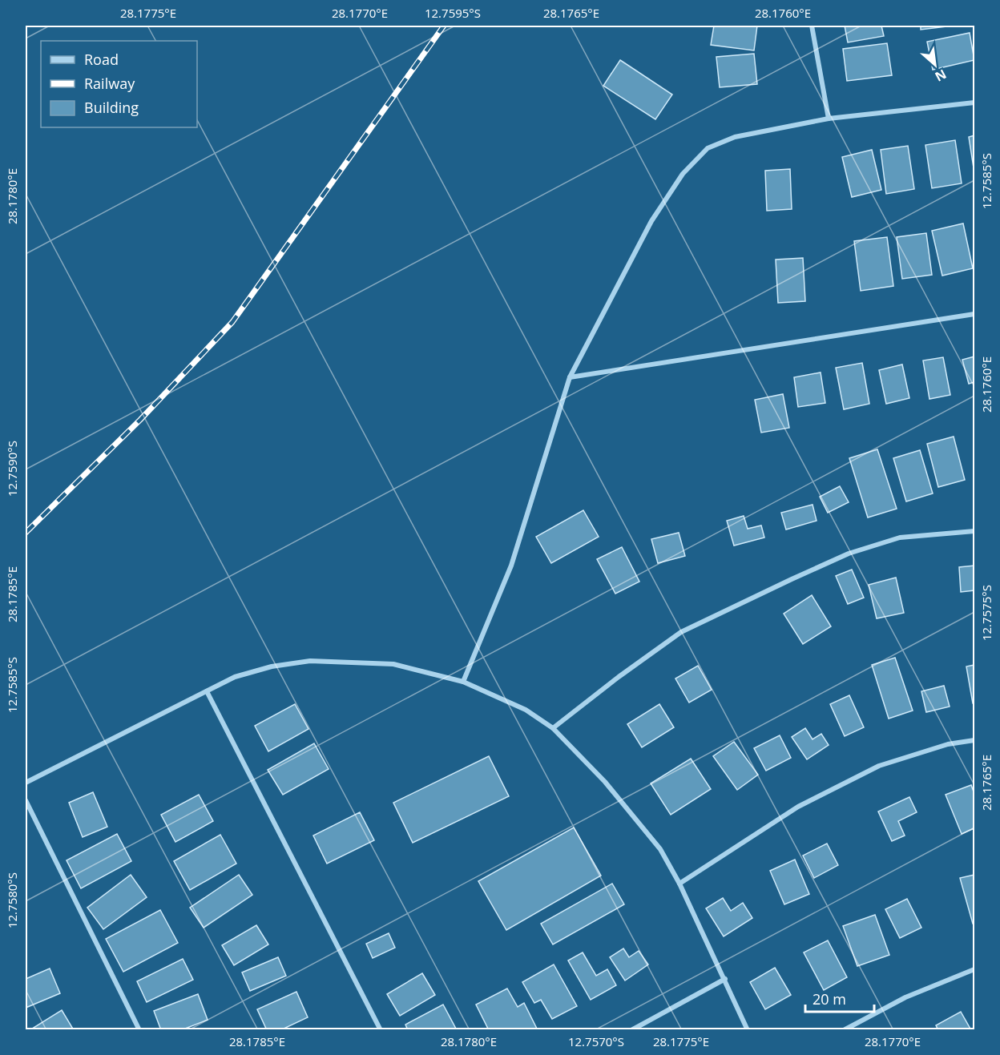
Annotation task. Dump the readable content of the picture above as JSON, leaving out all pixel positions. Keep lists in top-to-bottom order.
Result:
{
  "legend": ["Road", "Railway", "Building"],
  "scale_bar": "20 m",
  "north": "bottom right",
  "coordinates": [
    "28.1775°E",
    "28.1770°E",
    "12.7595°S",
    "28.1765°E",
    "28.1760°E",
    "12.7585°S",
    "28.1780°E",
    "12.7590°S",
    "28.1785°E",
    "12.7575°S",
    "12.7580°S",
    "12.7570°S"
  ]
}
